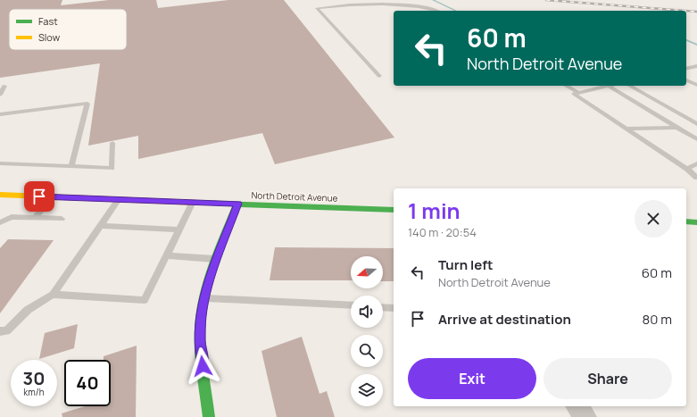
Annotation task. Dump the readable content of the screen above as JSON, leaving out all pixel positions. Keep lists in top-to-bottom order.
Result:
{
  "streets": {
    "main road": ["North Detroit Avenue"]
  },
  "legend": ["Fast", "Slow"],
  "north": "left",
  "page": {
    "turn": ["60 m", "North Detroit Avenue"],
    "heading": ["1 min", "140 m · 20:54"],
    "list": [
      {
        "name": "Turn left",
        "note": "North Detroit Avenue",
        "value": "60 m"
      },
      {
        "name": "Arrive at destination",
        "value": "80 m"
      }
    ],
    "buttons": ["Exit", "Share"],
    "speed": "30 km/h",
    "limit": "40"
  }
}
